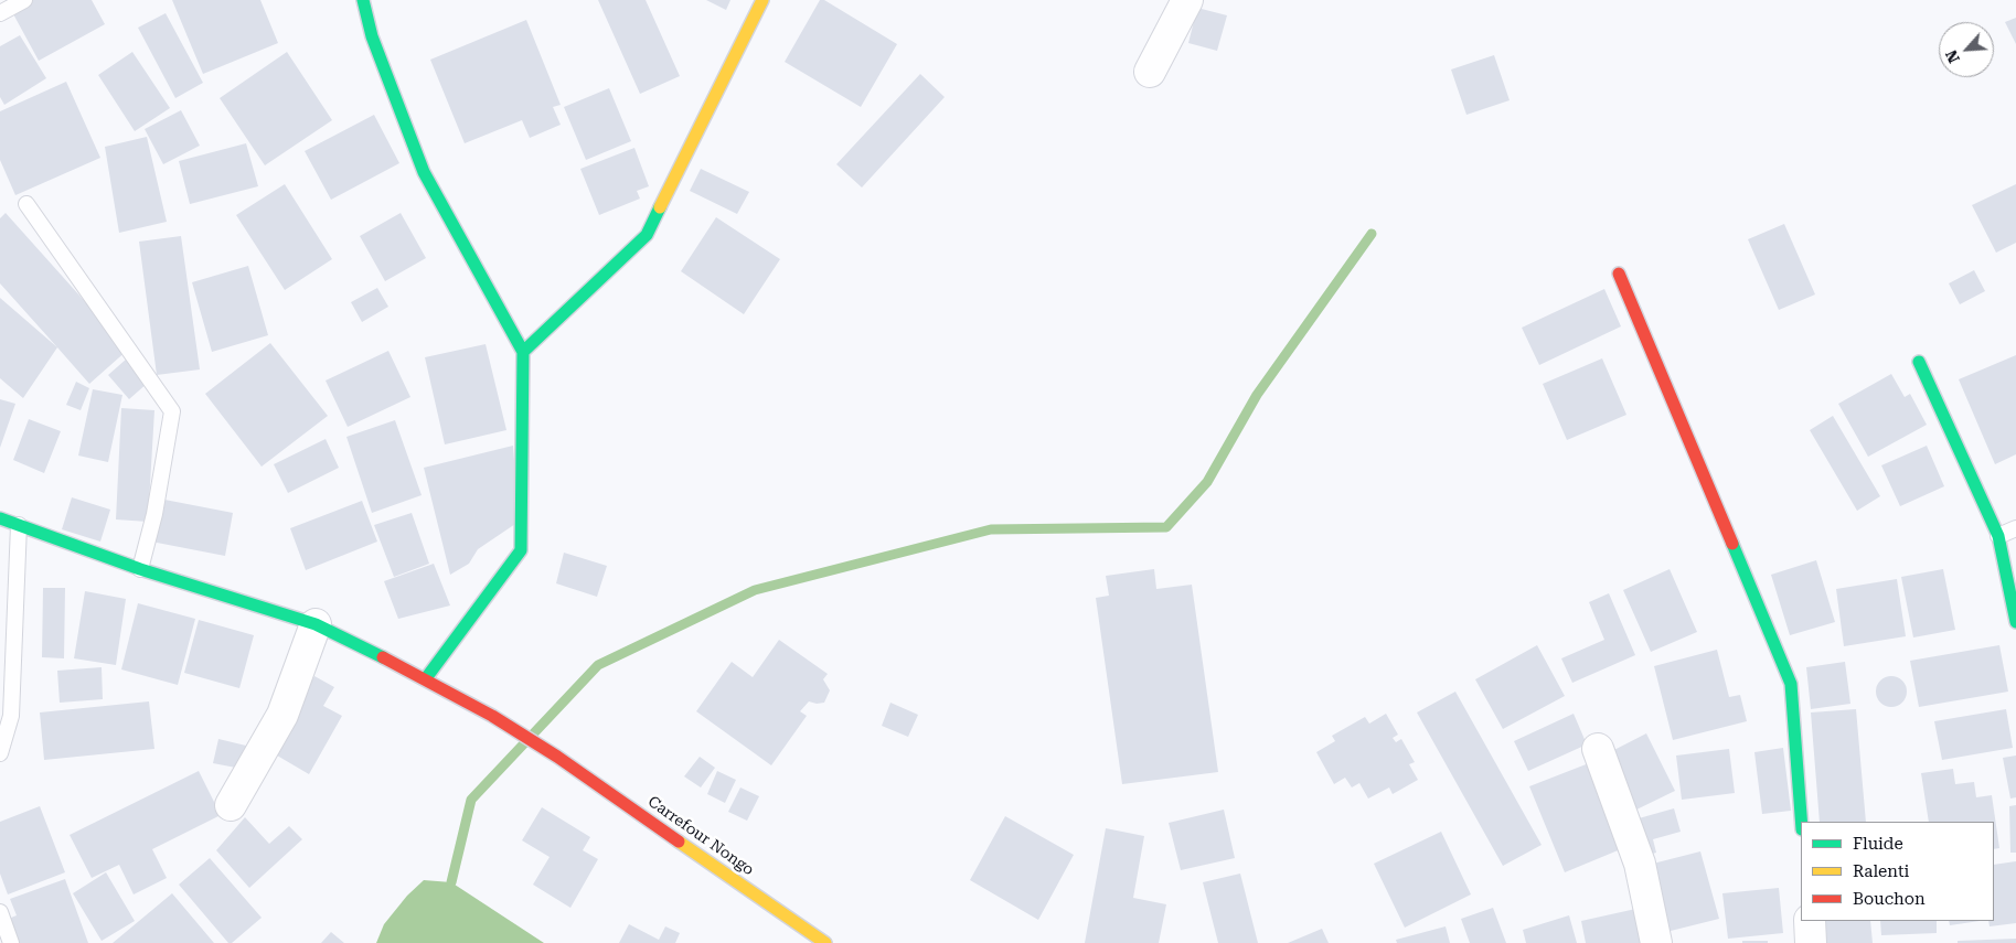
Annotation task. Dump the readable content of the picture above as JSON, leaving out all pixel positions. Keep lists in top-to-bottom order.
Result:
{
  "streets": {
    "street": ["Carrefour Nongo"]
  },
  "legend": ["Fluide", "Ralenti", "Bouchon"],
  "north": "bottom left"
}
